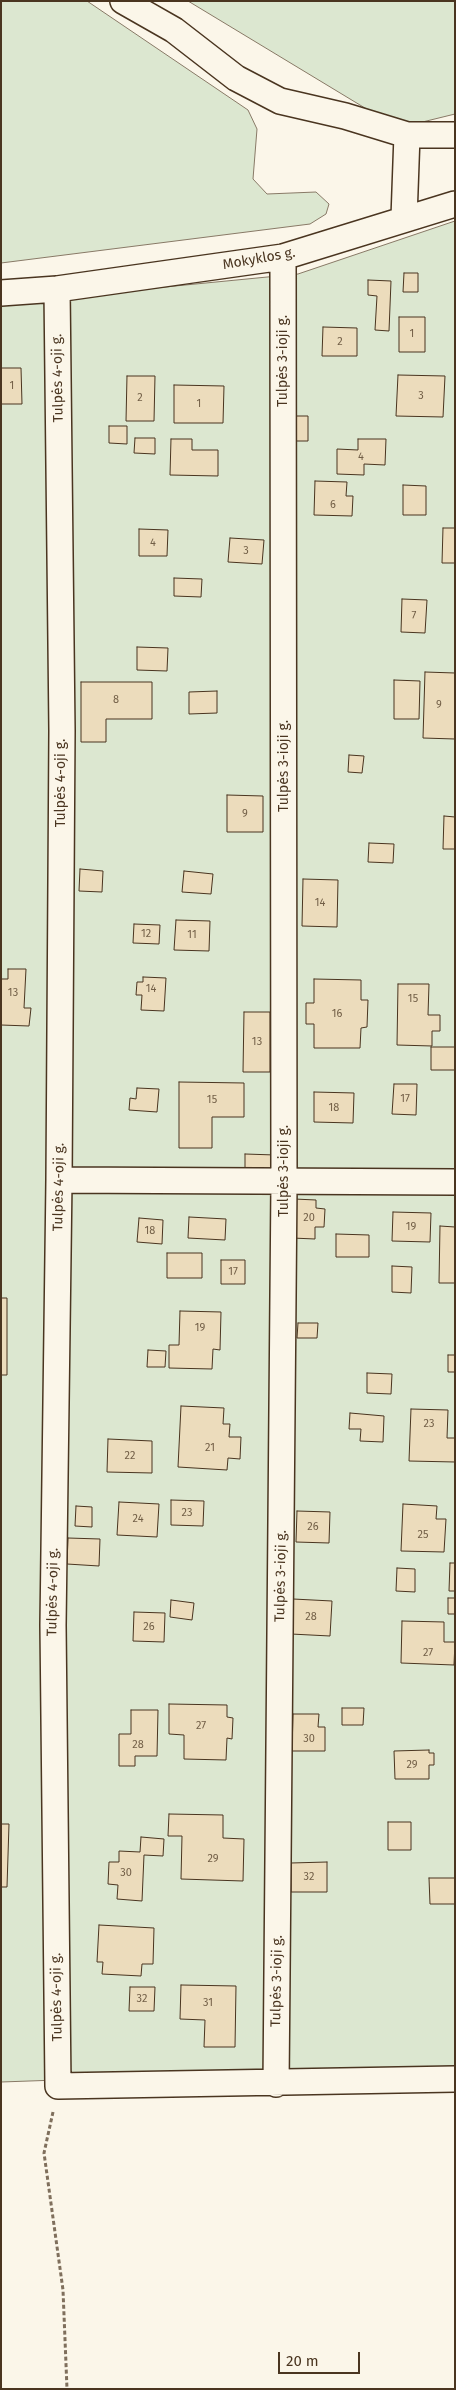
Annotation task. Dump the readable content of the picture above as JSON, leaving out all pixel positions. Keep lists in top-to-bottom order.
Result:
{
  "streets": {
    "street": ["Mokyklos g.", "Tulpės 3-ioji g.", "Tulpės 4-oji g."]
  },
  "crossings": [
    ["Mokyklos g.", "Tulpės 3-ioji g."],
    ["Mokyklos g.", "Tulpės 4-oji g."]
  ],
  "house_numbers": [
    "1",
    "2",
    "1",
    "3",
    "2",
    "1",
    "4",
    "6",
    "4",
    "3",
    "7",
    "8",
    "9",
    "9",
    "14",
    "12",
    "11",
    "14",
    "13",
    "15",
    "16",
    "13",
    "17",
    "15",
    "18",
    "20",
    "19",
    "18",
    "17",
    "19",
    "23",
    "21",
    "22",
    "23",
    "24",
    "26",
    "25",
    "28",
    "26",
    "27",
    "27",
    "30",
    "28",
    "29",
    "29",
    "30",
    "32",
    "32",
    "31"
  ],
  "scale_bar": "20 m"
}
